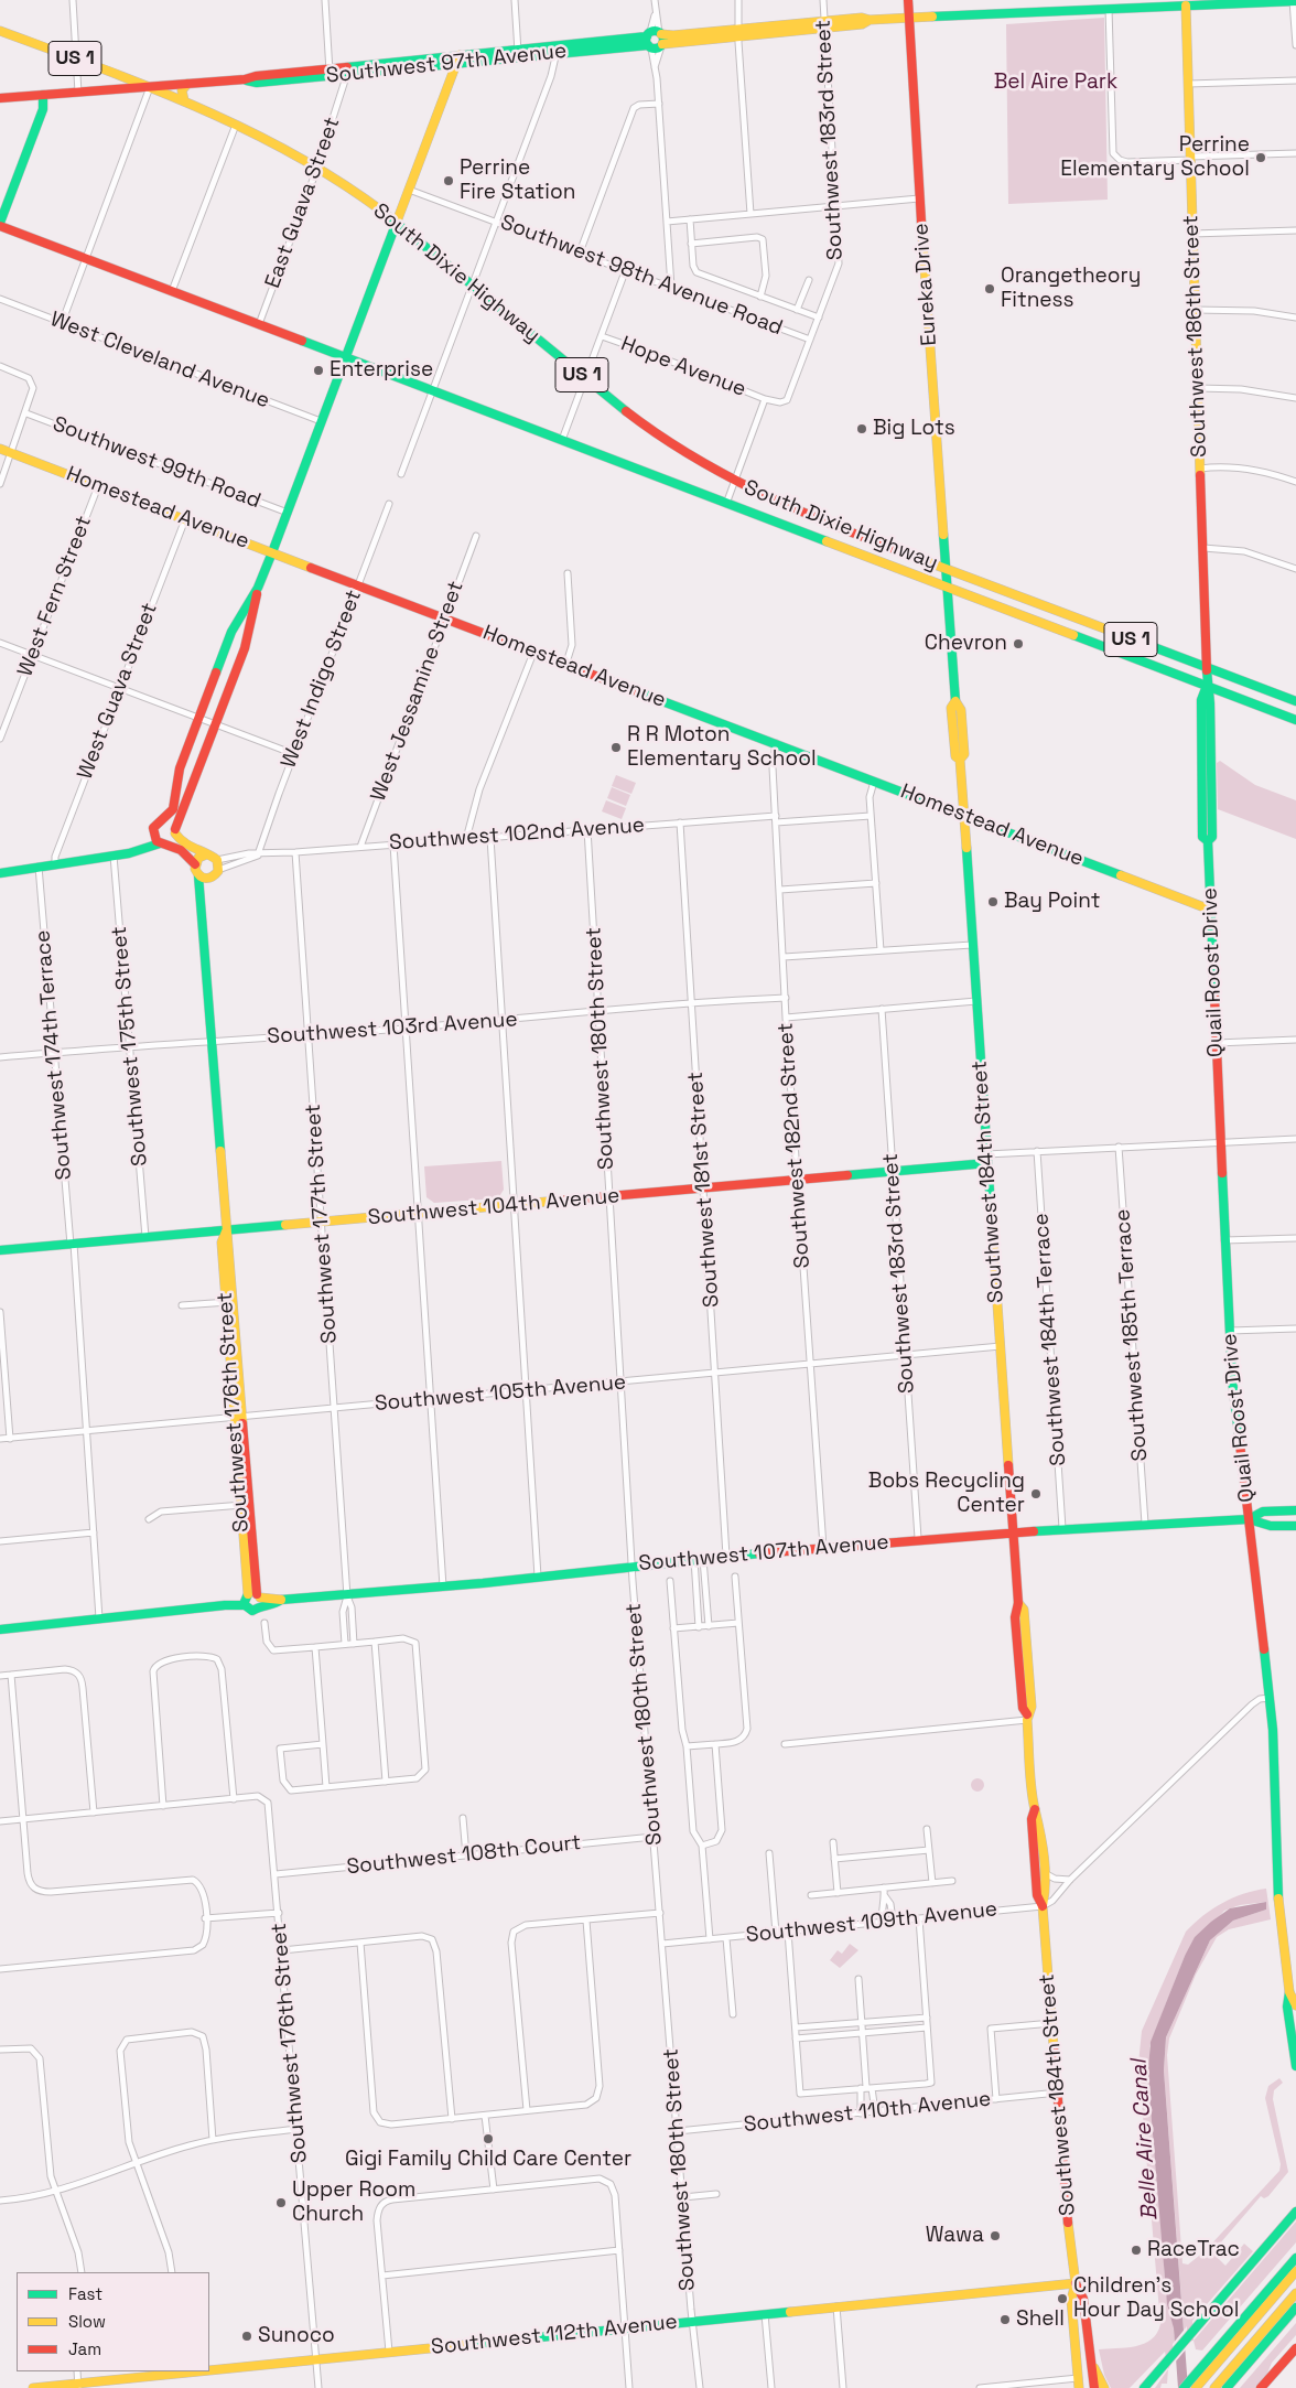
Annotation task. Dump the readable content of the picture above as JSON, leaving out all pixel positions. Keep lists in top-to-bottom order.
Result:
{
  "streets": {
    "main road": [
      "US 1",
      "Southwest 97th Avenue",
      "South Dixie Highway",
      "Eureka Drive",
      "Southwest 186th Street",
      "Homestead Avenue",
      "Quail Roost Drive",
      "Southwest 184th Street",
      "Southwest 104th Avenue",
      "Southwest 176th Street",
      "Southwest 107th Avenue",
      "Southwest 112th Avenue"
    ],
    "street": [
      "Southwest 183rd Street",
      "East Guava Street",
      "Southwest 98th Avenue Road",
      "West Cleveland Avenue",
      "Hope Avenue",
      "Southwest 99th Road",
      "West Fern Street",
      "West Indigo Street",
      "West Guava Street",
      "West Jessamine Street",
      "Southwest 102nd Avenue",
      "Southwest 103rd Avenue",
      "Southwest 175th Street",
      "Southwest 180th Street",
      "Southwest 174th Terrace",
      "Southwest 182nd Street",
      "Southwest 181st Street",
      "Southwest 177th Street",
      "Southwest 185th Terrace",
      "Southwest 184th Terrace",
      "Southwest 105th Avenue",
      "Southwest 108th Court",
      "Southwest 109th Avenue",
      "Southwest 110th Avenue"
    ]
  },
  "crossings": [
    ["Southwest 97th Avenue", "Southwest 183rd Street"],
    ["Southwest 97th Avenue", "South Dixie Highway"],
    ["Southwest 97th Avenue", "Eureka Drive"],
    ["Southwest 97th Avenue", "Southwest 186th Street"],
    ["Southwest 183rd Street", "Southwest 98th Avenue Road"],
    ["Southwest 183rd Street", "Hope Avenue"],
    ["Southwest 183rd Street", "Southwest 104th Avenue"],
    ["Southwest 183rd Street", "Southwest 105th Avenue"],
    ["Southwest 183rd Street", "Southwest 107th Avenue"],
    ["East Guava Street", "South Dixie Highway"],
    ["South Dixie Highway", "Eureka Drive"],
    ["South Dixie Highway", "Southwest 186th Street"],
    ["South Dixie Highway", "Quail Roost Drive"],
    ["South Dixie Highway", "Southwest 184th Street"],
    ["Eureka Drive", "Southwest 184th Street"],
    ["Southwest 186th Street", "Quail Roost Drive"],
    ["Homestead Avenue", "West Fern Street"],
    ["Homestead Avenue", "West Indigo Street"],
    ["Homestead Avenue", "West Guava Street"],
    ["Homestead Avenue", "West Jessamine Street"],
    ["Homestead Avenue", "Quail Roost Drive"],
    ["Homestead Avenue", "Southwest 182nd Street"],
    ["Homestead Avenue", "Southwest 184th Street"],
    ["West Indigo Street", "Southwest 102nd Avenue"],
    ["West Jessamine Street", "Southwest 102nd Avenue"],
    ["Southwest 102nd Avenue", "Southwest 180th Street"],
    ["Southwest 102nd Avenue", "Southwest 182nd Street"],
    ["Southwest 102nd Avenue", "Southwest 181st Street"],
    ["Southwest 102nd Avenue", "Southwest 177th Street"],
    ["Southwest 102nd Avenue", "Southwest 176th Street"],
    ["Quail Roost Drive", "Southwest 107th Avenue"],
    ["Southwest 103rd Avenue", "Southwest 175th Street"],
    ["Southwest 103rd Avenue", "Southwest 180th Street"],
    ["Southwest 103rd Avenue", "Southwest 174th Terrace"],
    ["Southwest 103rd Avenue", "Southwest 182nd Street"],
    ["Southwest 103rd Avenue", "Southwest 181st Street"],
    ["Southwest 103rd Avenue", "Southwest 177th Street"],
    ["Southwest 103rd Avenue", "Southwest 176th Street"],
    ["Southwest 175th Street", "Southwest 104th Avenue"],
    ["Southwest 180th Street", "Southwest 104th Avenue"],
    ["Southwest 180th Street", "Southwest 105th Avenue"],
    ["Southwest 180th Street", "Southwest 107th Avenue"],
    ["Southwest 180th Street", "Southwest 108th Court"],
    ["Southwest 180th Street", "Southwest 109th Avenue"],
    ["Southwest 180th Street", "Southwest 110th Avenue"],
    ["Southwest 180th Street", "Southwest 112th Avenue"],
    ["Southwest 174th Terrace", "Southwest 104th Avenue"],
    ["Southwest 174th Terrace", "Southwest 105th Avenue"],
    ["Southwest 174th Terrace", "Southwest 107th Avenue"],
    ["Southwest 182nd Street", "Southwest 104th Avenue"],
    ["Southwest 182nd Street", "Southwest 105th Avenue"],
    ["Southwest 182nd Street", "Southwest 107th Avenue"],
    ["Southwest 184th Street", "Southwest 104th Avenue"],
    ["Southwest 184th Street", "Southwest 105th Avenue"],
    ["Southwest 184th Street", "Southwest 107th Avenue"],
    ["Southwest 184th Street", "Southwest 109th Avenue"],
    ["Southwest 184th Street", "Southwest 110th Avenue"],
    ["Southwest 184th Street", "Southwest 112th Avenue"],
    ["Southwest 181st Street", "Southwest 104th Avenue"],
    ["Southwest 181st Street", "Southwest 105th Avenue"],
    ["Southwest 181st Street", "Southwest 107th Avenue"],
    ["Southwest 104th Avenue", "Southwest 177th Street"],
    ["Southwest 104th Avenue", "Southwest 176th Street"],
    ["Southwest 177th Street", "Southwest 105th Avenue"],
    ["Southwest 177th Street", "Southwest 107th Avenue"],
    ["Southwest 185th Terrace", "Southwest 107th Avenue"],
    ["Southwest 184th Terrace", "Southwest 107th Avenue"],
    ["Southwest 105th Avenue", "Southwest 176th Street"],
    ["Southwest 176th Street", "Southwest 107th Avenue"],
    ["Southwest 176th Street", "Southwest 108th Court"],
    ["Southwest 176th Street", "Southwest 112th Avenue"]
  ],
  "water": ["Belle Aire Canal"],
  "parks": ["Bel Aire Park"],
  "places": [
    "Perrine Elementary School",
    "Perrine Fire Station",
    "Orangetheory Fitness",
    "Enterprise",
    "Big Lots",
    "Chevron",
    "R R Moton Elementary School",
    "Bay Point",
    "Bobs Recycling Center",
    "Gigi Family Child Care Center",
    "Upper Room Church",
    "Wawa",
    "RaceTrac",
    "Children's Hour Day School",
    "Shell",
    "Sunoco"
  ],
  "legend": ["Fast", "Slow", "Jam"]
}
